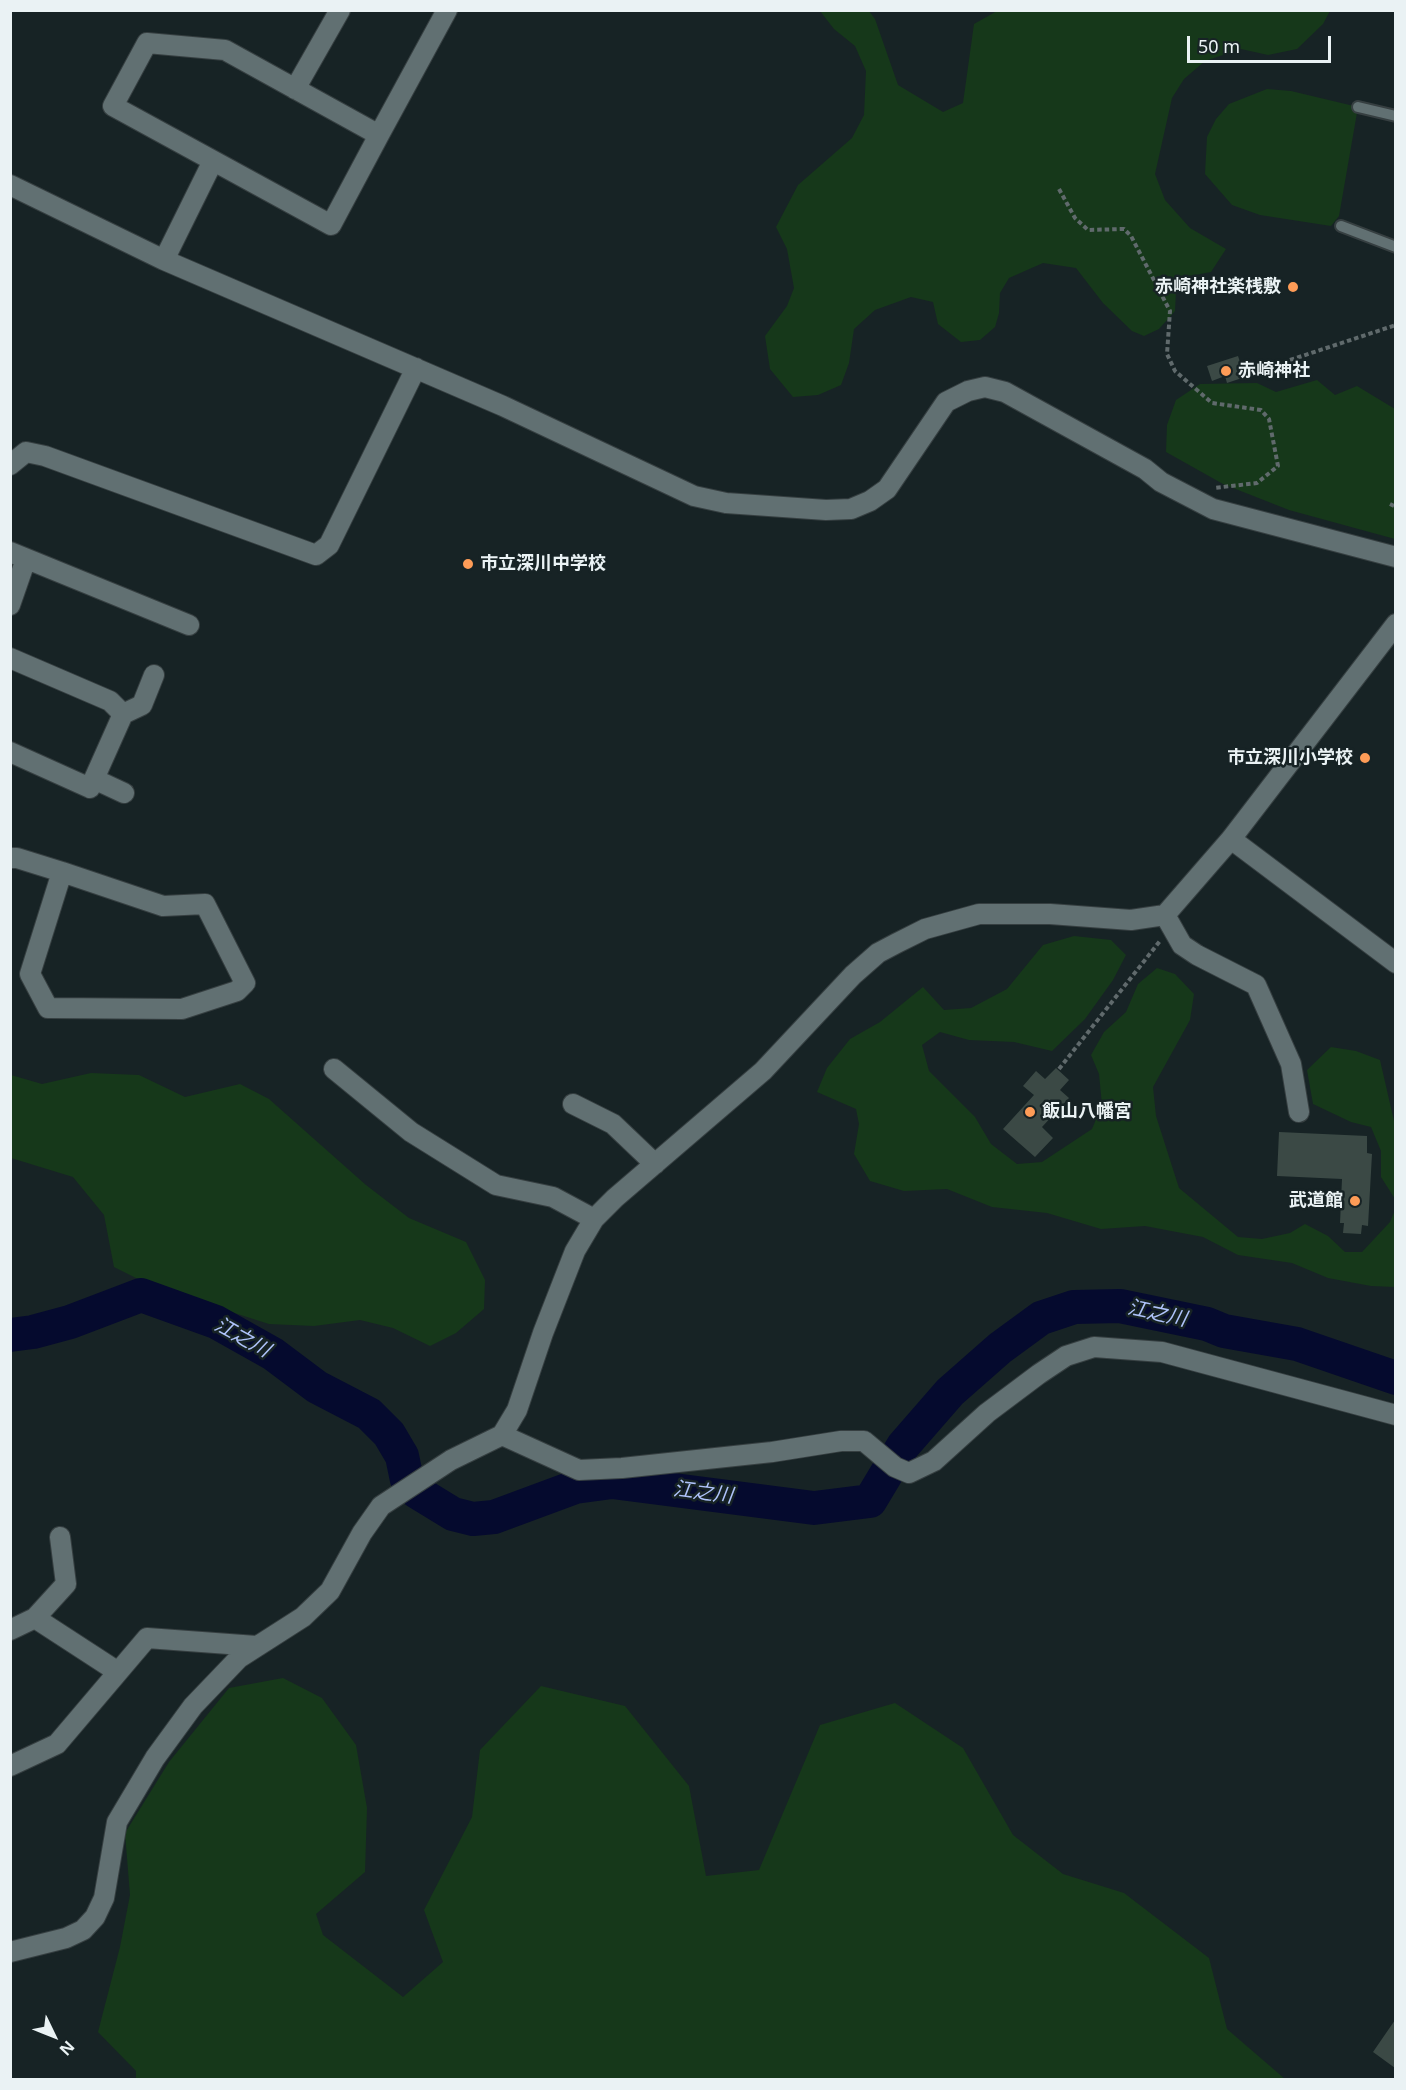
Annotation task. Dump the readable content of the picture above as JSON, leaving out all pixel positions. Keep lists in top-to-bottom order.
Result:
{
  "water": ["江之川"],
  "places": [
    "赤崎神社楽桟敷",
    "赤崎神社",
    "市立深川中学校",
    "市立深川小学校",
    "飯山八幡宮",
    "武道館"
  ],
  "scale_bar": "50 m",
  "north": "bottom right"
}
